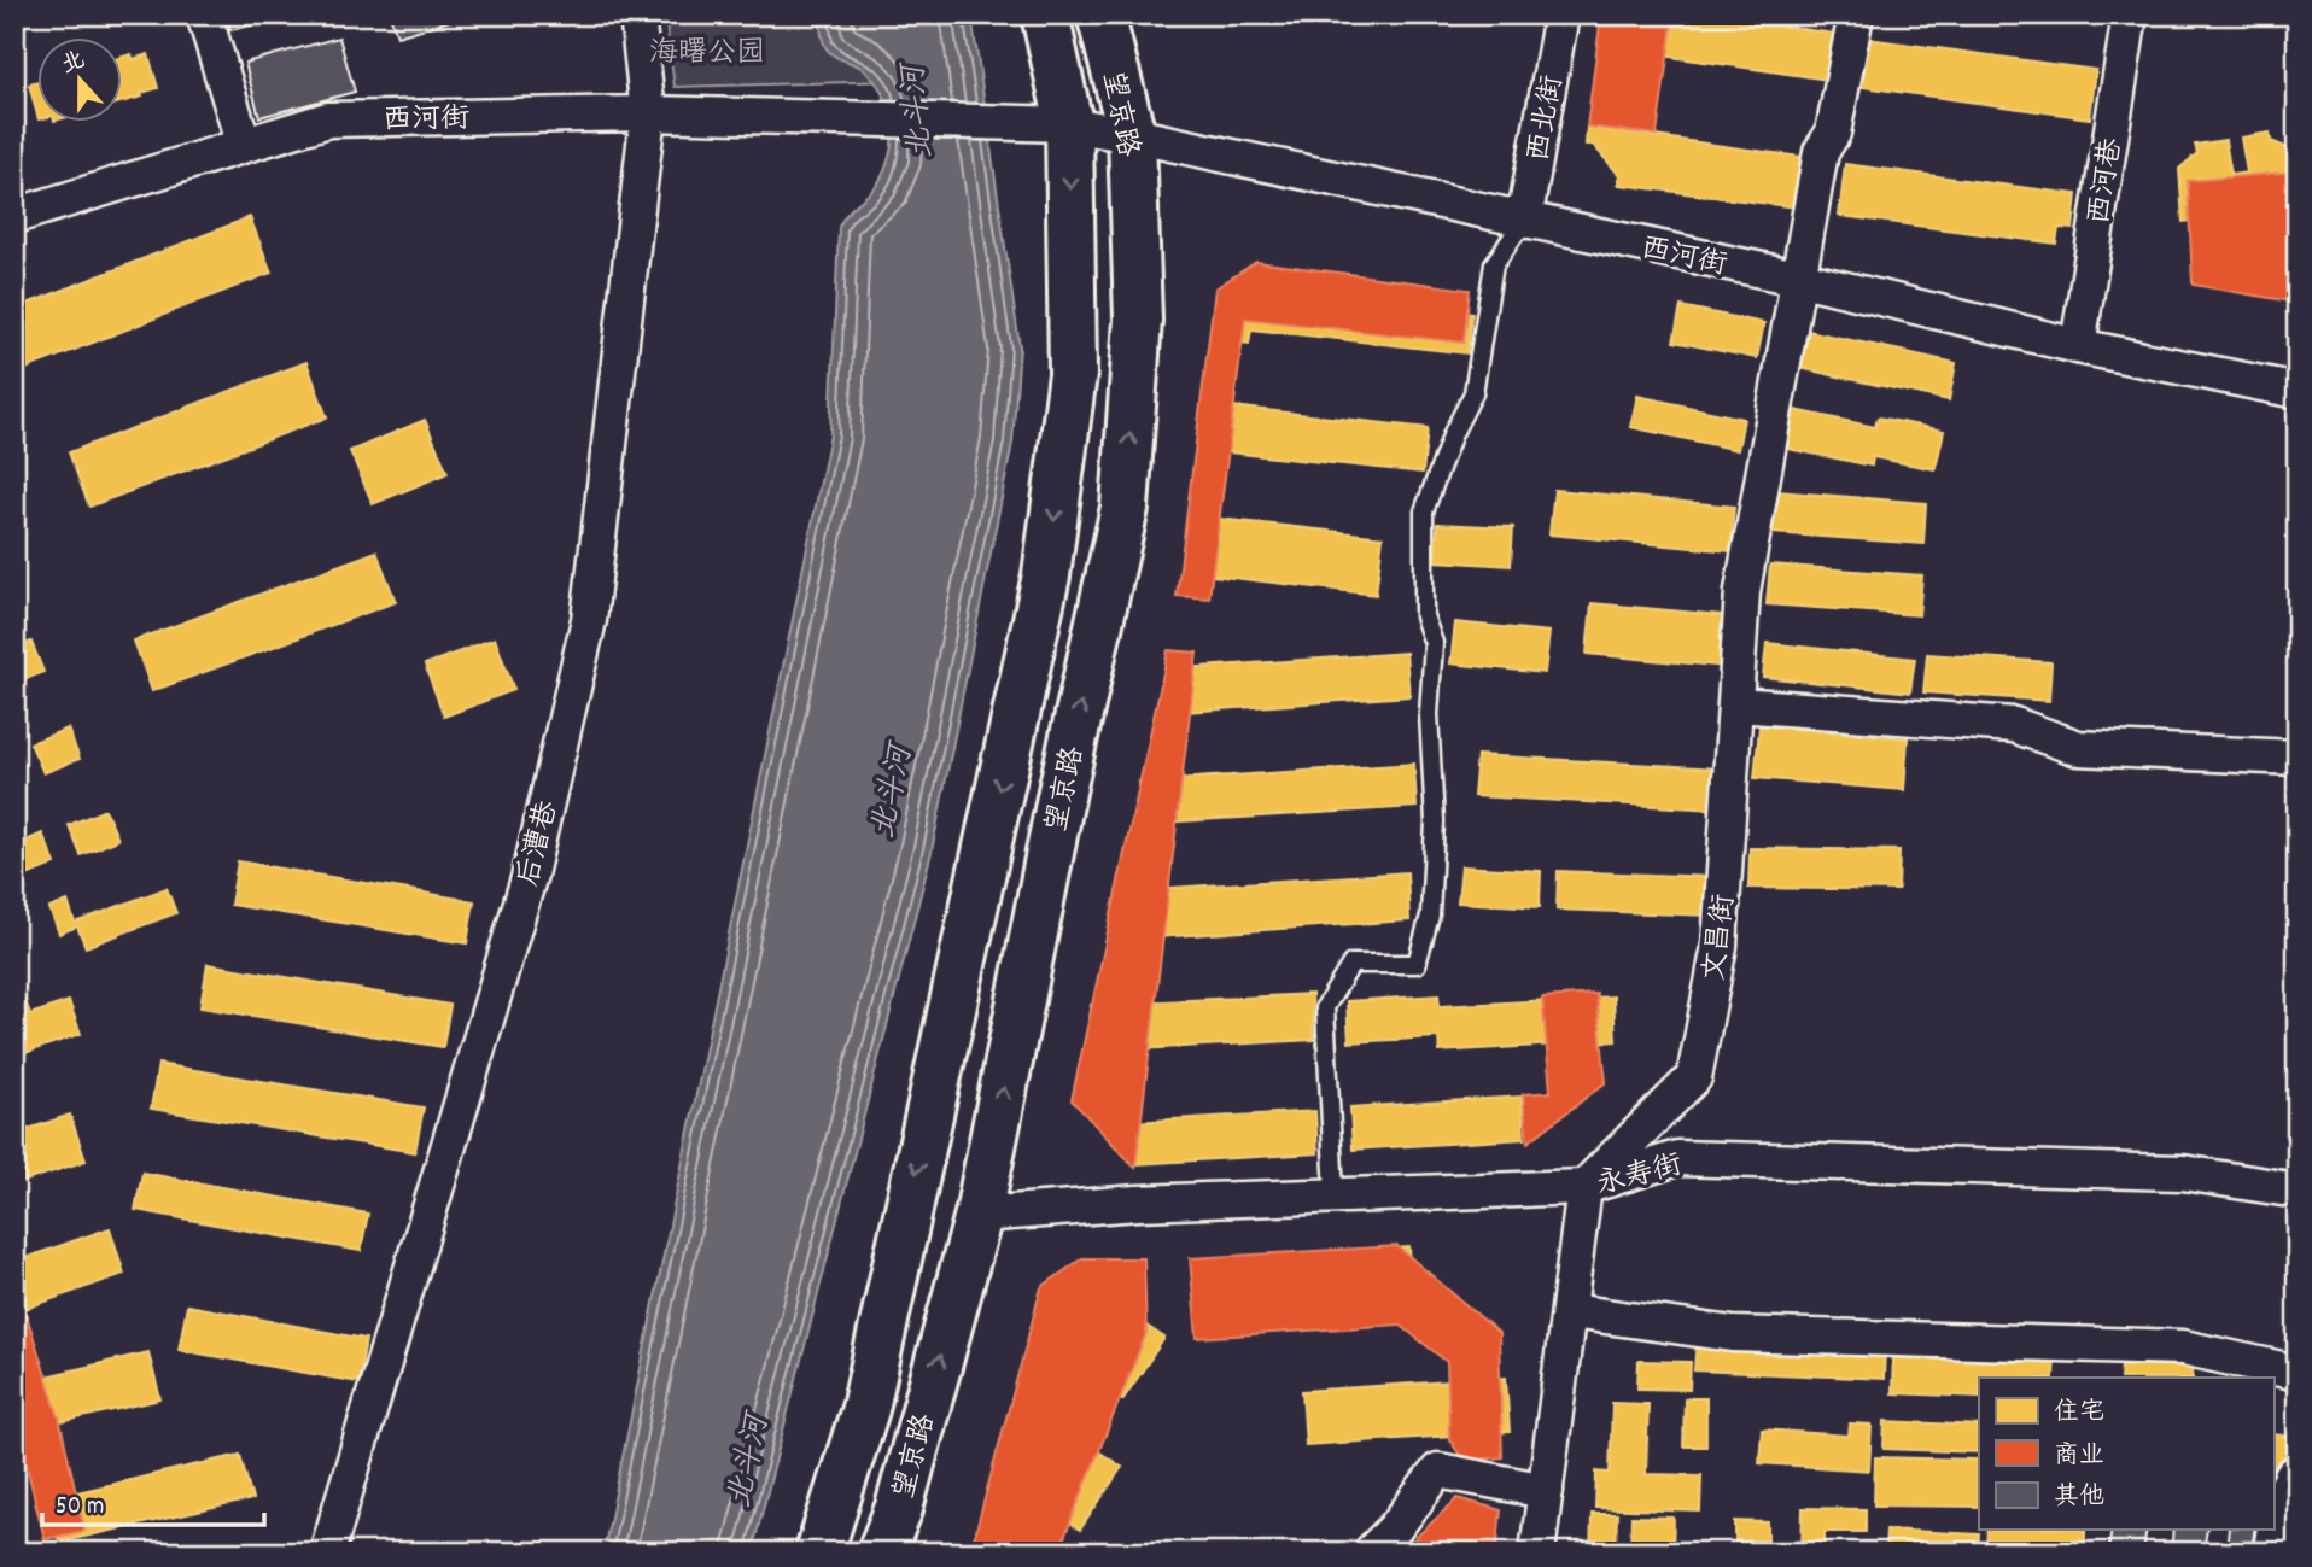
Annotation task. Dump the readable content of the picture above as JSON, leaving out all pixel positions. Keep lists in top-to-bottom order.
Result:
{
  "streets": {
    "main road": ["望京路"],
    "street": [
      "西河街",
      "西北街",
      "西河巷",
      "后漕巷",
      "文昌街",
      "永寿街"
    ]
  },
  "crossings": [
    ["望京路", "西河街"],
    ["望京路", "永寿街"],
    ["西河街", "西北街"],
    ["西河街", "西河巷"],
    ["西河街", "后漕巷"],
    ["西河街", "文昌街"],
    ["文昌街", "永寿街"]
  ],
  "water": ["北斗河"],
  "parks": ["海曙公园"],
  "legend": ["住宅", "商业", "其他"],
  "scale_bar": "50 m",
  "north": "top"
}
